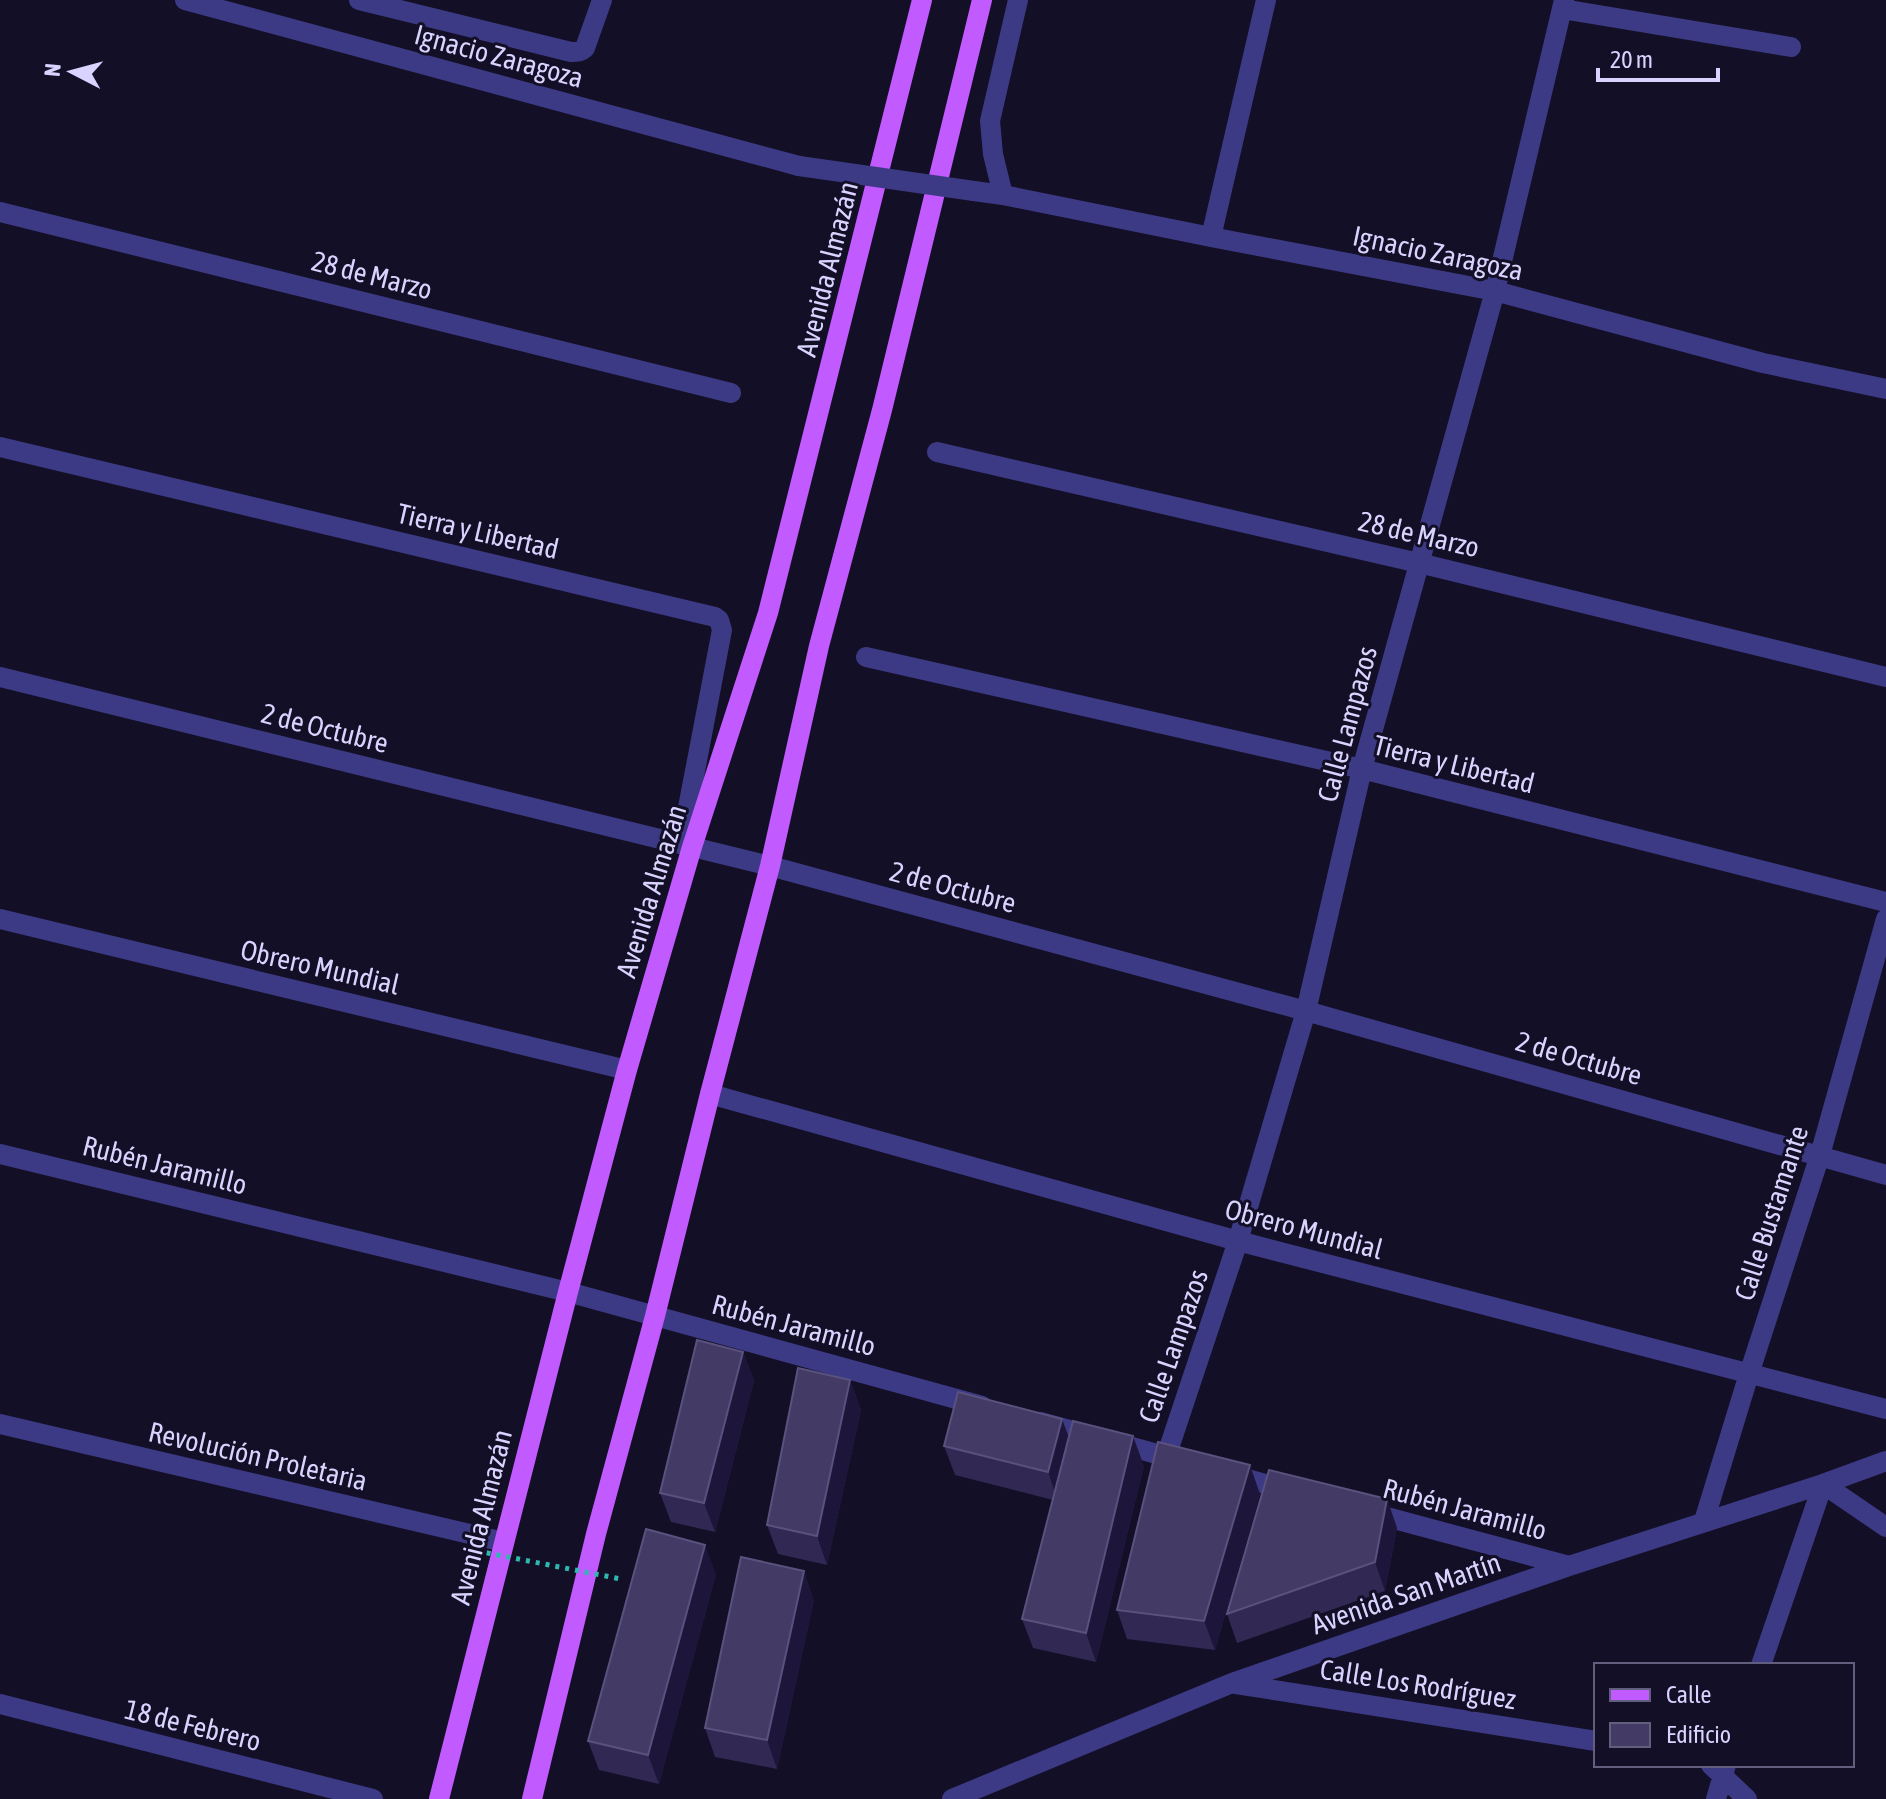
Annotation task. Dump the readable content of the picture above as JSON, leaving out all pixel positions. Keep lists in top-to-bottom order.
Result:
{
  "streets": {
    "main road": ["Avenida Almazán"],
    "street": [
      "Ignacio Zaragoza",
      "28 de Marzo",
      "Tierra y Libertad",
      "Calle Lampazos",
      "2 de Octubre",
      "Obrero Mundial",
      "Rubén Jaramillo",
      "Calle Bustamante",
      "Revolución Proletaria",
      "Avenida San Martín",
      "Calle Los Rodríguez",
      "18 de Febrero"
    ]
  },
  "crossings": [
    ["Ignacio Zaragoza", "Calle Lampazos"],
    ["Avenida Almazán", "Tierra y Libertad"],
    ["Avenida Almazán", "2 de Octubre"],
    ["Avenida Almazán", "Obrero Mundial"],
    ["Avenida Almazán", "Rubén Jaramillo"],
    ["Avenida Almazán", "Revolución Proletaria"],
    ["28 de Marzo", "Calle Lampazos"],
    ["Tierra y Libertad", "Calle Lampazos"],
    ["Tierra y Libertad", "2 de Octubre"],
    ["Calle Lampazos", "2 de Octubre"],
    ["Calle Lampazos", "Obrero Mundial"],
    ["Calle Lampazos", "Rubén Jaramillo"],
    ["2 de Octubre", "Calle Bustamante"],
    ["Obrero Mundial", "Calle Bustamante"],
    ["Rubén Jaramillo", "Avenida San Martín"],
    ["Calle Bustamante", "Avenida San Martín"],
    ["Avenida San Martín", "Calle Los Rodríguez"]
  ],
  "legend": ["Calle", "Edificio"],
  "scale_bar": "20 m",
  "north": "left"
}
